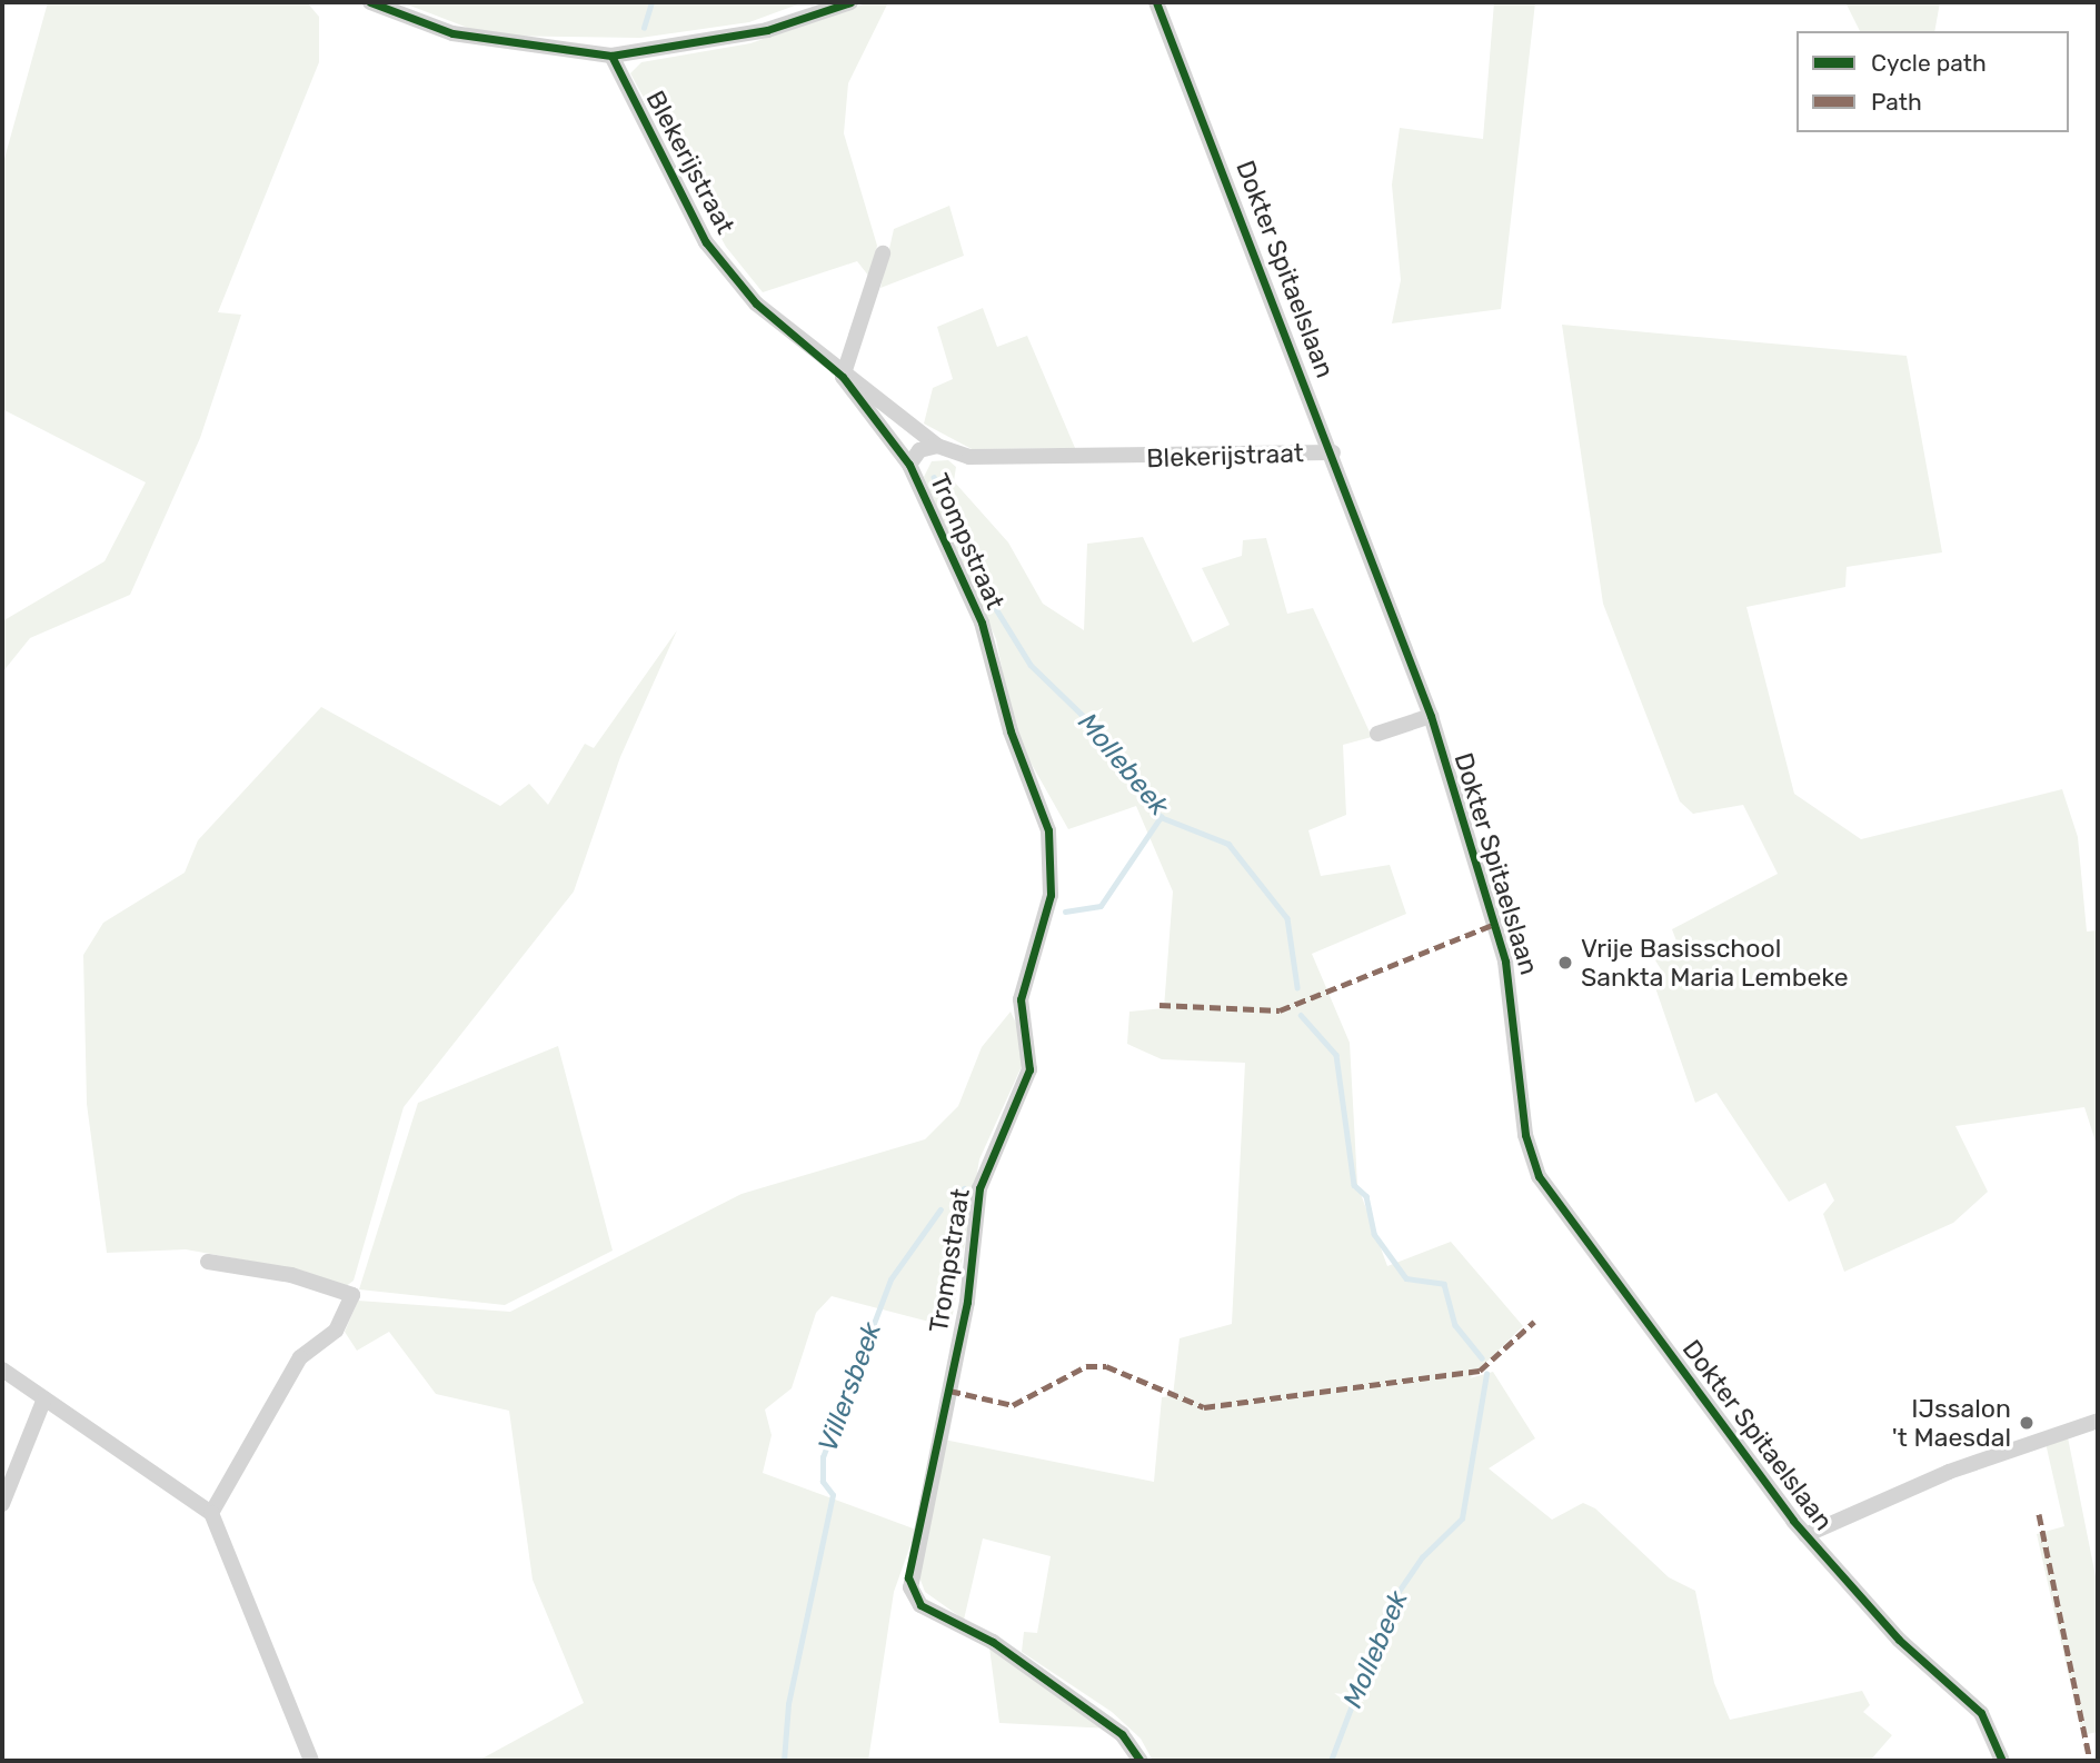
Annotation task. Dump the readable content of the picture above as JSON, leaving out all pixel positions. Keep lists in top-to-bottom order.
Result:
{
  "streets": {
    "street": ["Blekerijstraat", "Dokter Spitaelslaan", "Trompstraat"]
  },
  "crossings": [
    ["Blekerijstraat", "Dokter Spitaelslaan"],
    ["Blekerijstraat", "Trompstraat"]
  ],
  "water": ["Mollebeek", "Villersbeek"],
  "places": ["Vrije Basisschool Sankta Maria Lembeke", "IJssalon 't Maesdal"],
  "legend": ["Cycle path", "Path"]
}
